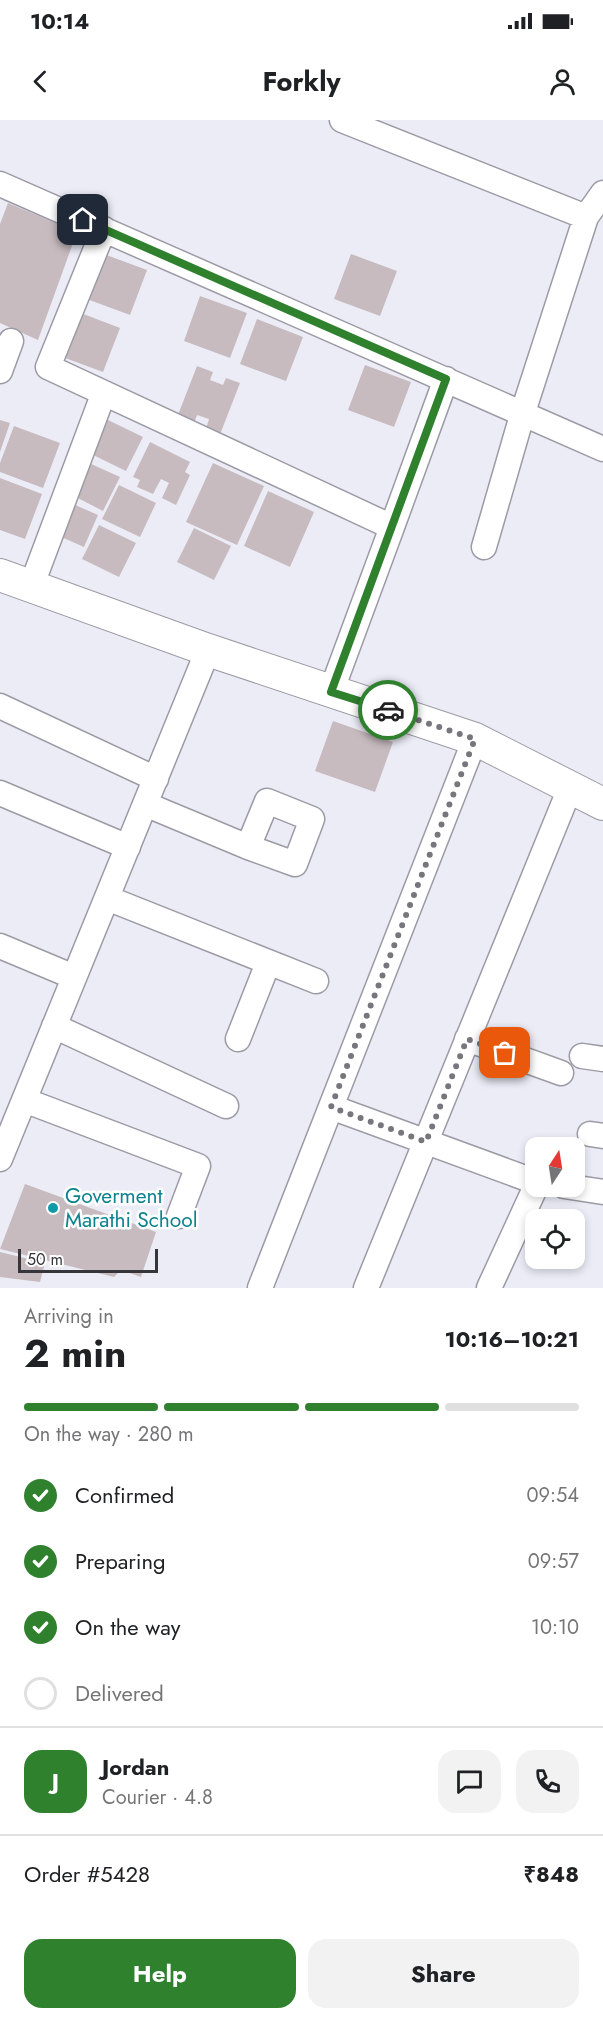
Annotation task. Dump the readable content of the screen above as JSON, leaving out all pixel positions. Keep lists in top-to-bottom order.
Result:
{
  "places": ["Goverment Marathi School"],
  "scale_bar": "50 m",
  "north": "top",
  "page": {
    "status": "10:14",
    "header": "Forkly",
    "scale": "50 m",
    "heading": ["2 min", "Arriving in", "10:16–10:21"],
    "panel": [
      "Jordan",
      "Courier · 4.8",
      "Order #5428",
      "₹848"
    ],
    "bar": "On the way · 280 m",
    "list": [
      ["Confirmed", "09:54"],
      ["Preparing", "09:57"],
      ["On the way", "10:10"],
      "Delivered"
    ],
    "round": "J",
    "buttons": ["Help", "Share"]
  }
}
